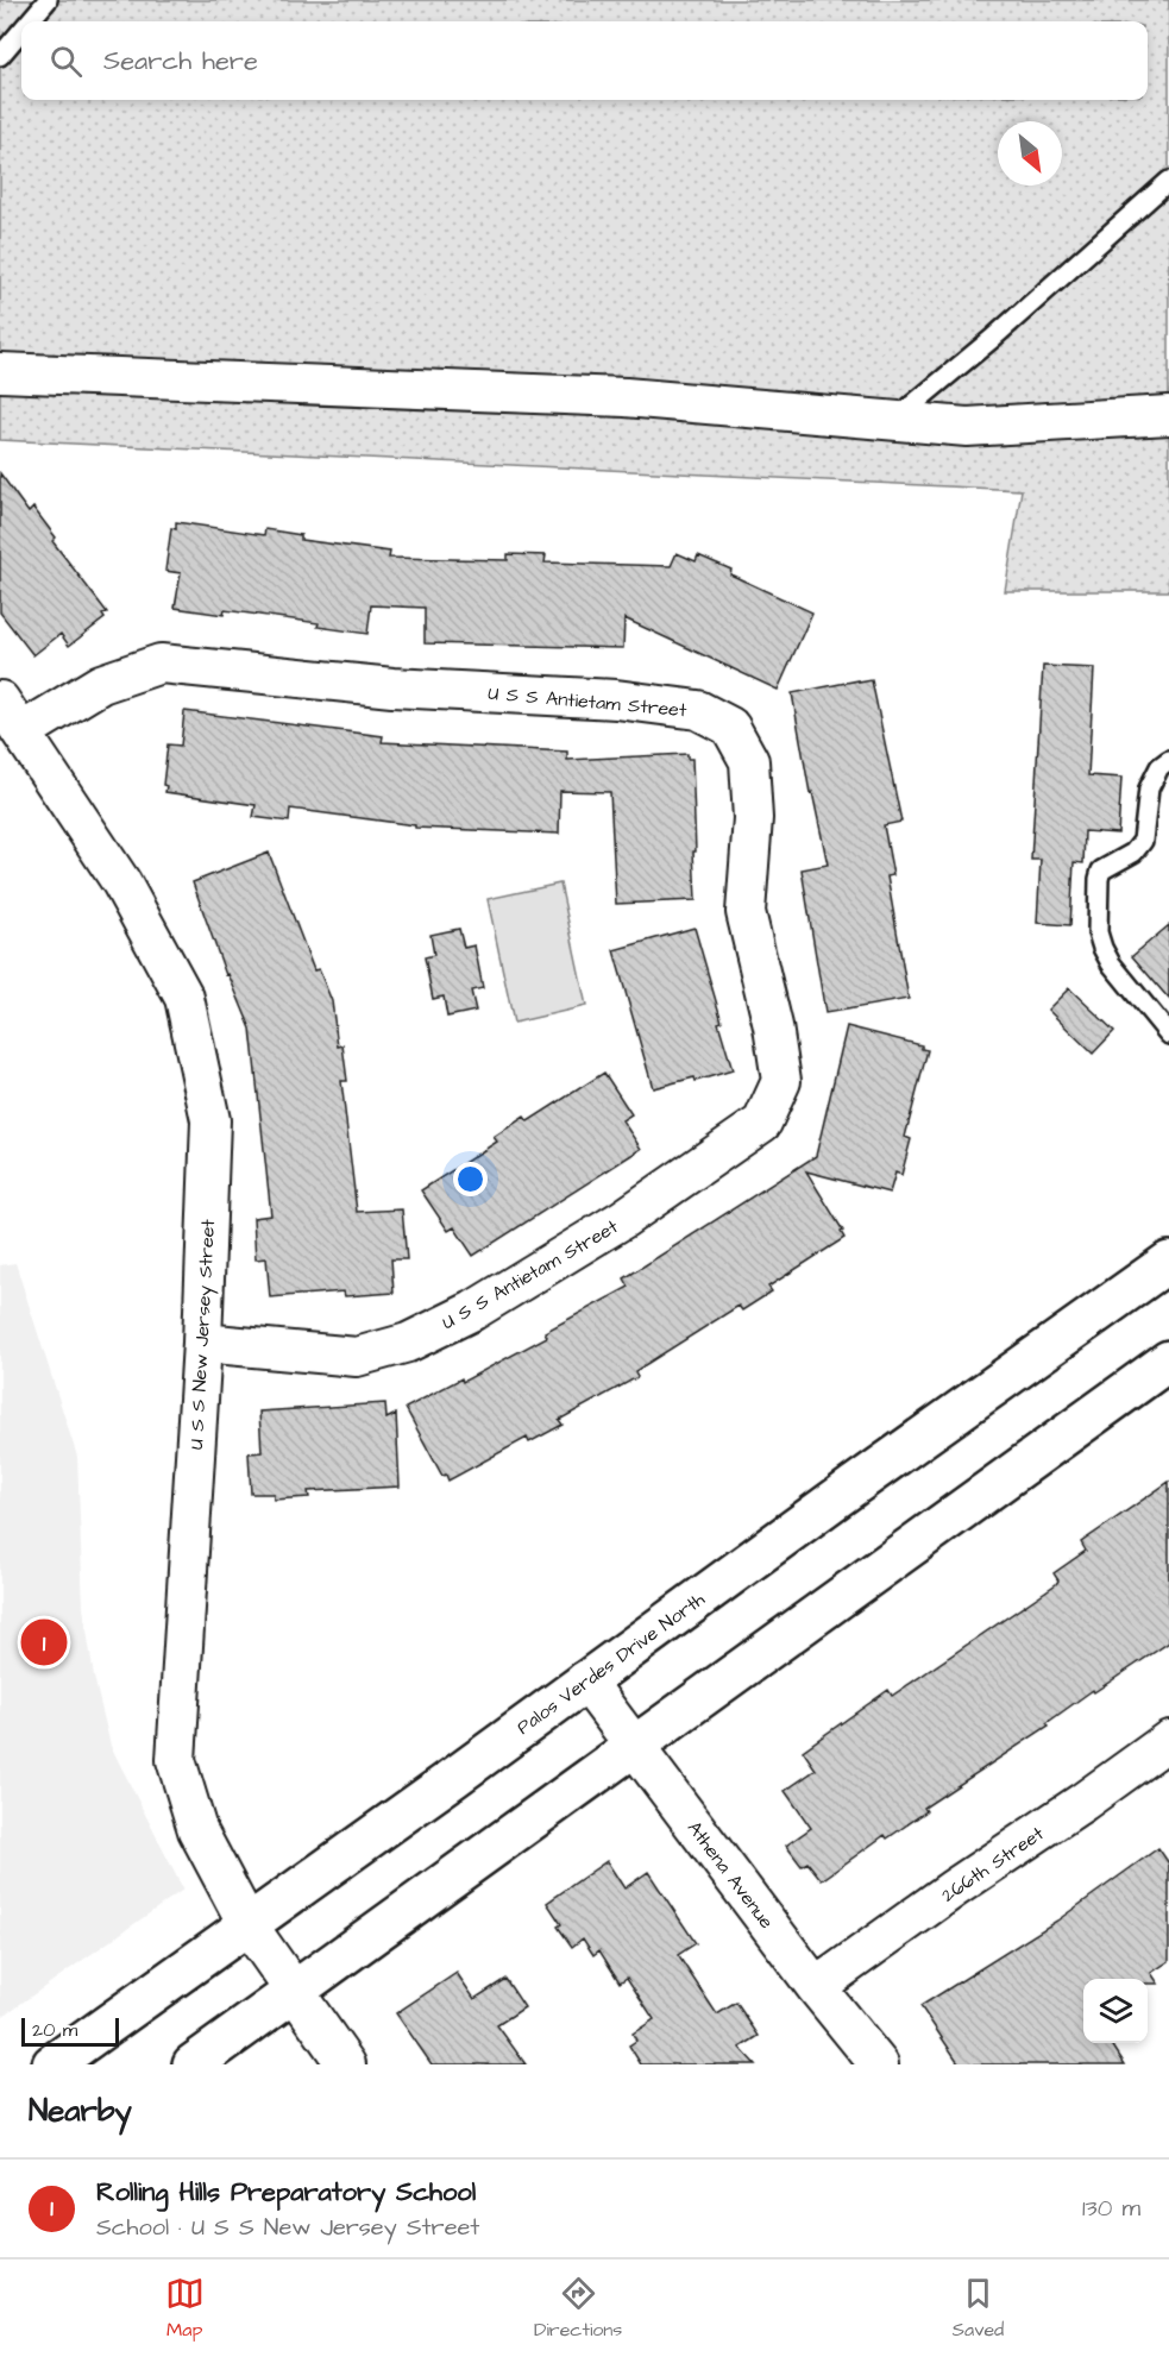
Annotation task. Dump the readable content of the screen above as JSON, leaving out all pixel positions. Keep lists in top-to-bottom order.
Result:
{
  "streets": {
    "main road": ["Palos Verdes Drive North"],
    "street": [
      "U S S Antietam Street",
      "U S S New Jersey Street",
      "266th Street",
      "Athena Avenue"
    ]
  },
  "crossings": [
    ["U S S Antietam Street", "U S S New Jersey Street"],
    ["U S S New Jersey Street", "Palos Verdes Drive North"],
    ["Palos Verdes Drive North", "Athena Avenue"],
    ["266th Street", "Athena Avenue"]
  ],
  "scale_bar": "20 m",
  "north": "bottom right",
  "page": {
    "search": "Search here",
    "pins": "1",
    "scale": "20 m",
    "heading": "Nearby",
    "list": [
      {
        "mark": "1",
        "name": "Rolling Hills Preparatory School",
        "note": "School · U S S New Jersey Street",
        "value": "130 m"
      }
    ],
    "nav": ["Map", "Directions", "Saved"]
  }
}
